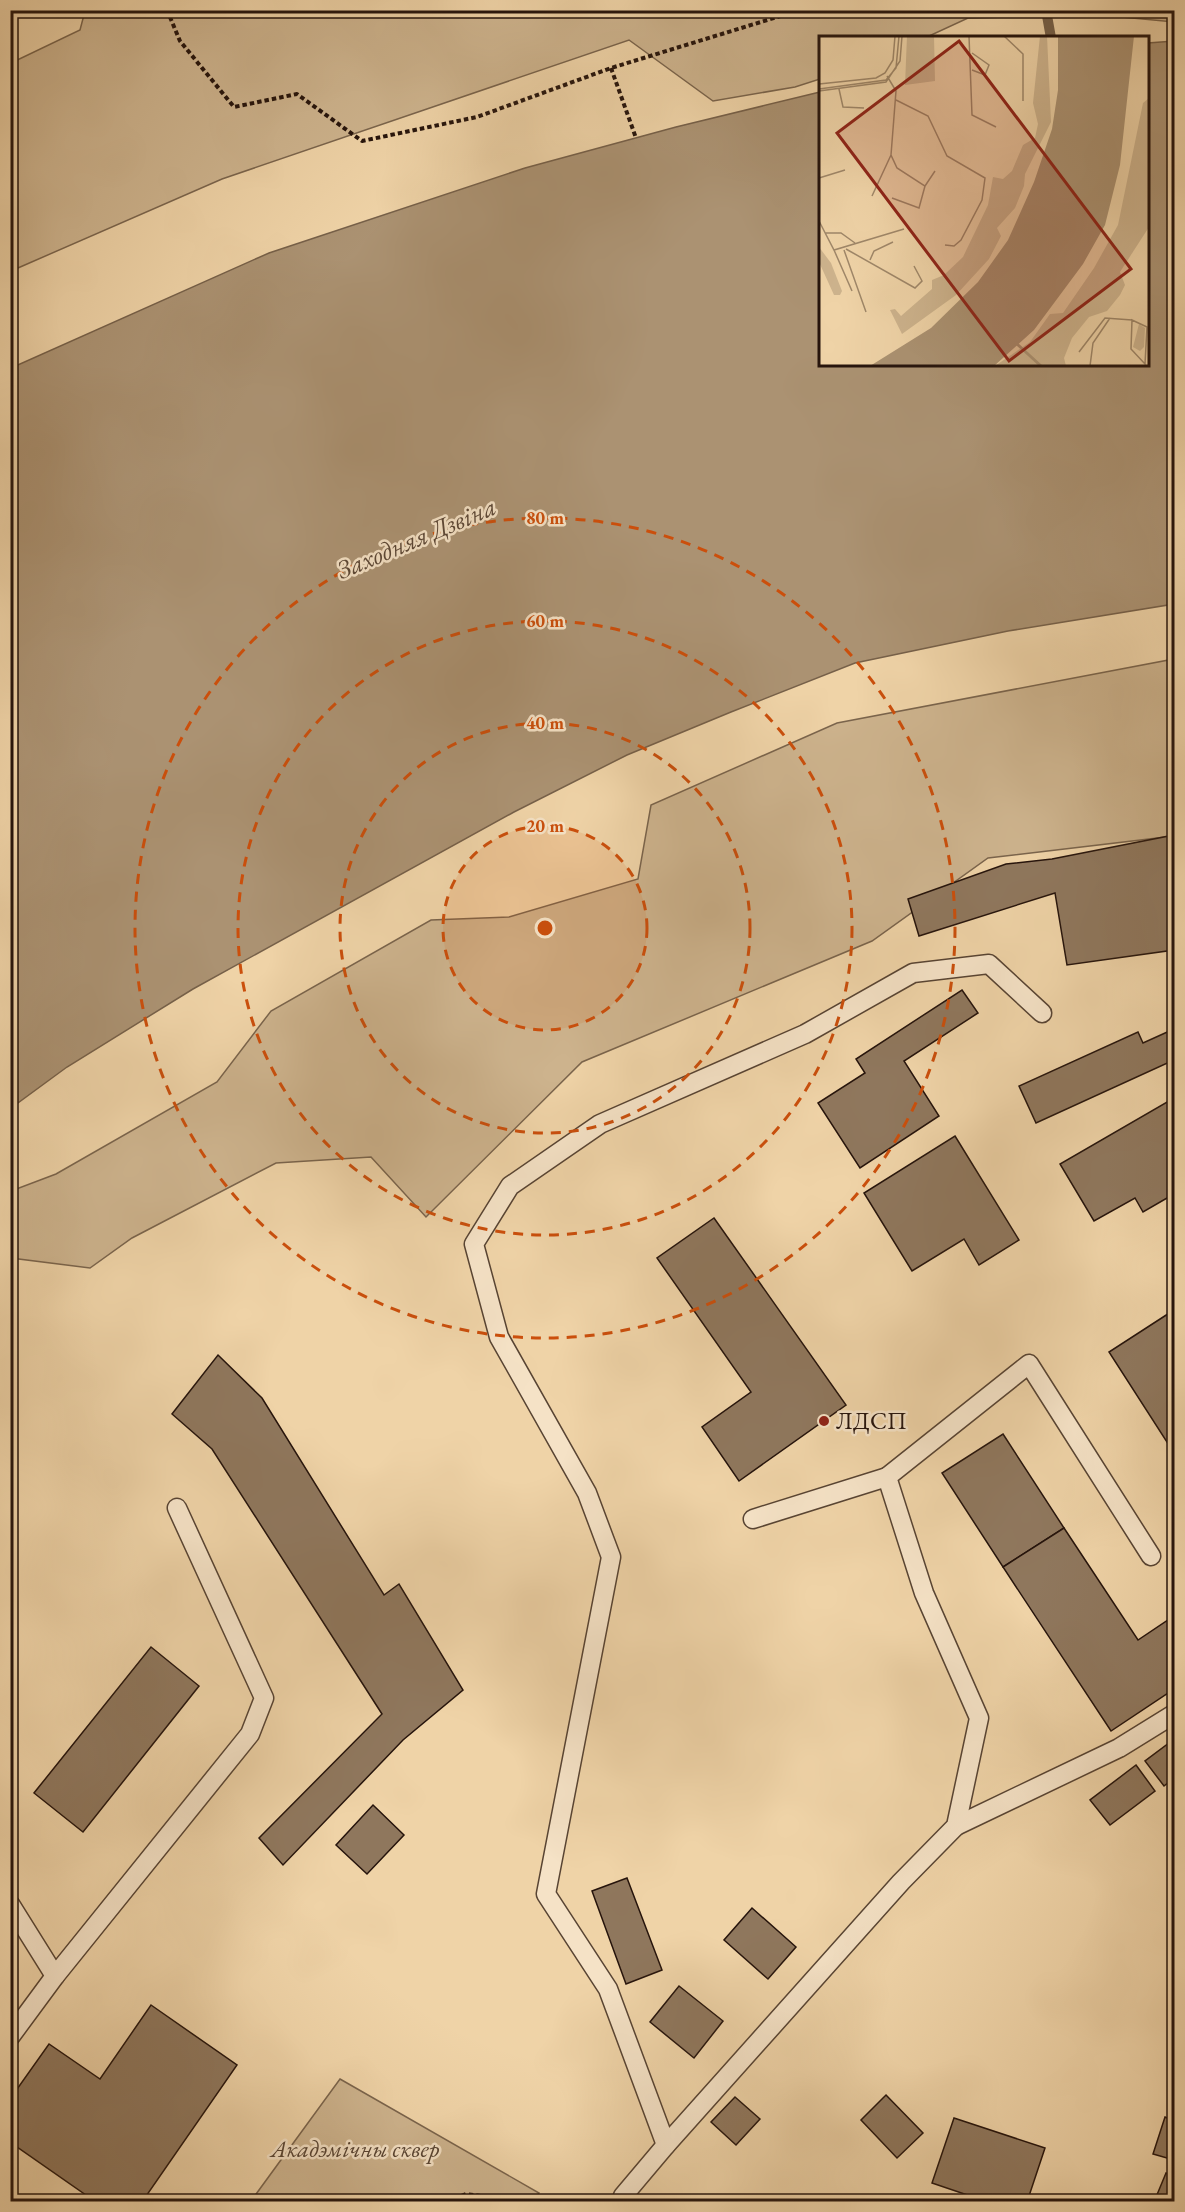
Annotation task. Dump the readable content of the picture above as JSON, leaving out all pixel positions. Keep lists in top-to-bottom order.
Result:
{
  "water": ["Заходняя Дзвіна"],
  "parks": ["Акадэмічны сквер"],
  "places": ["ЛДСП"],
  "rings": [
    "80 m",
    "60 m",
    "40 m",
    "20 m"
  ]
}
